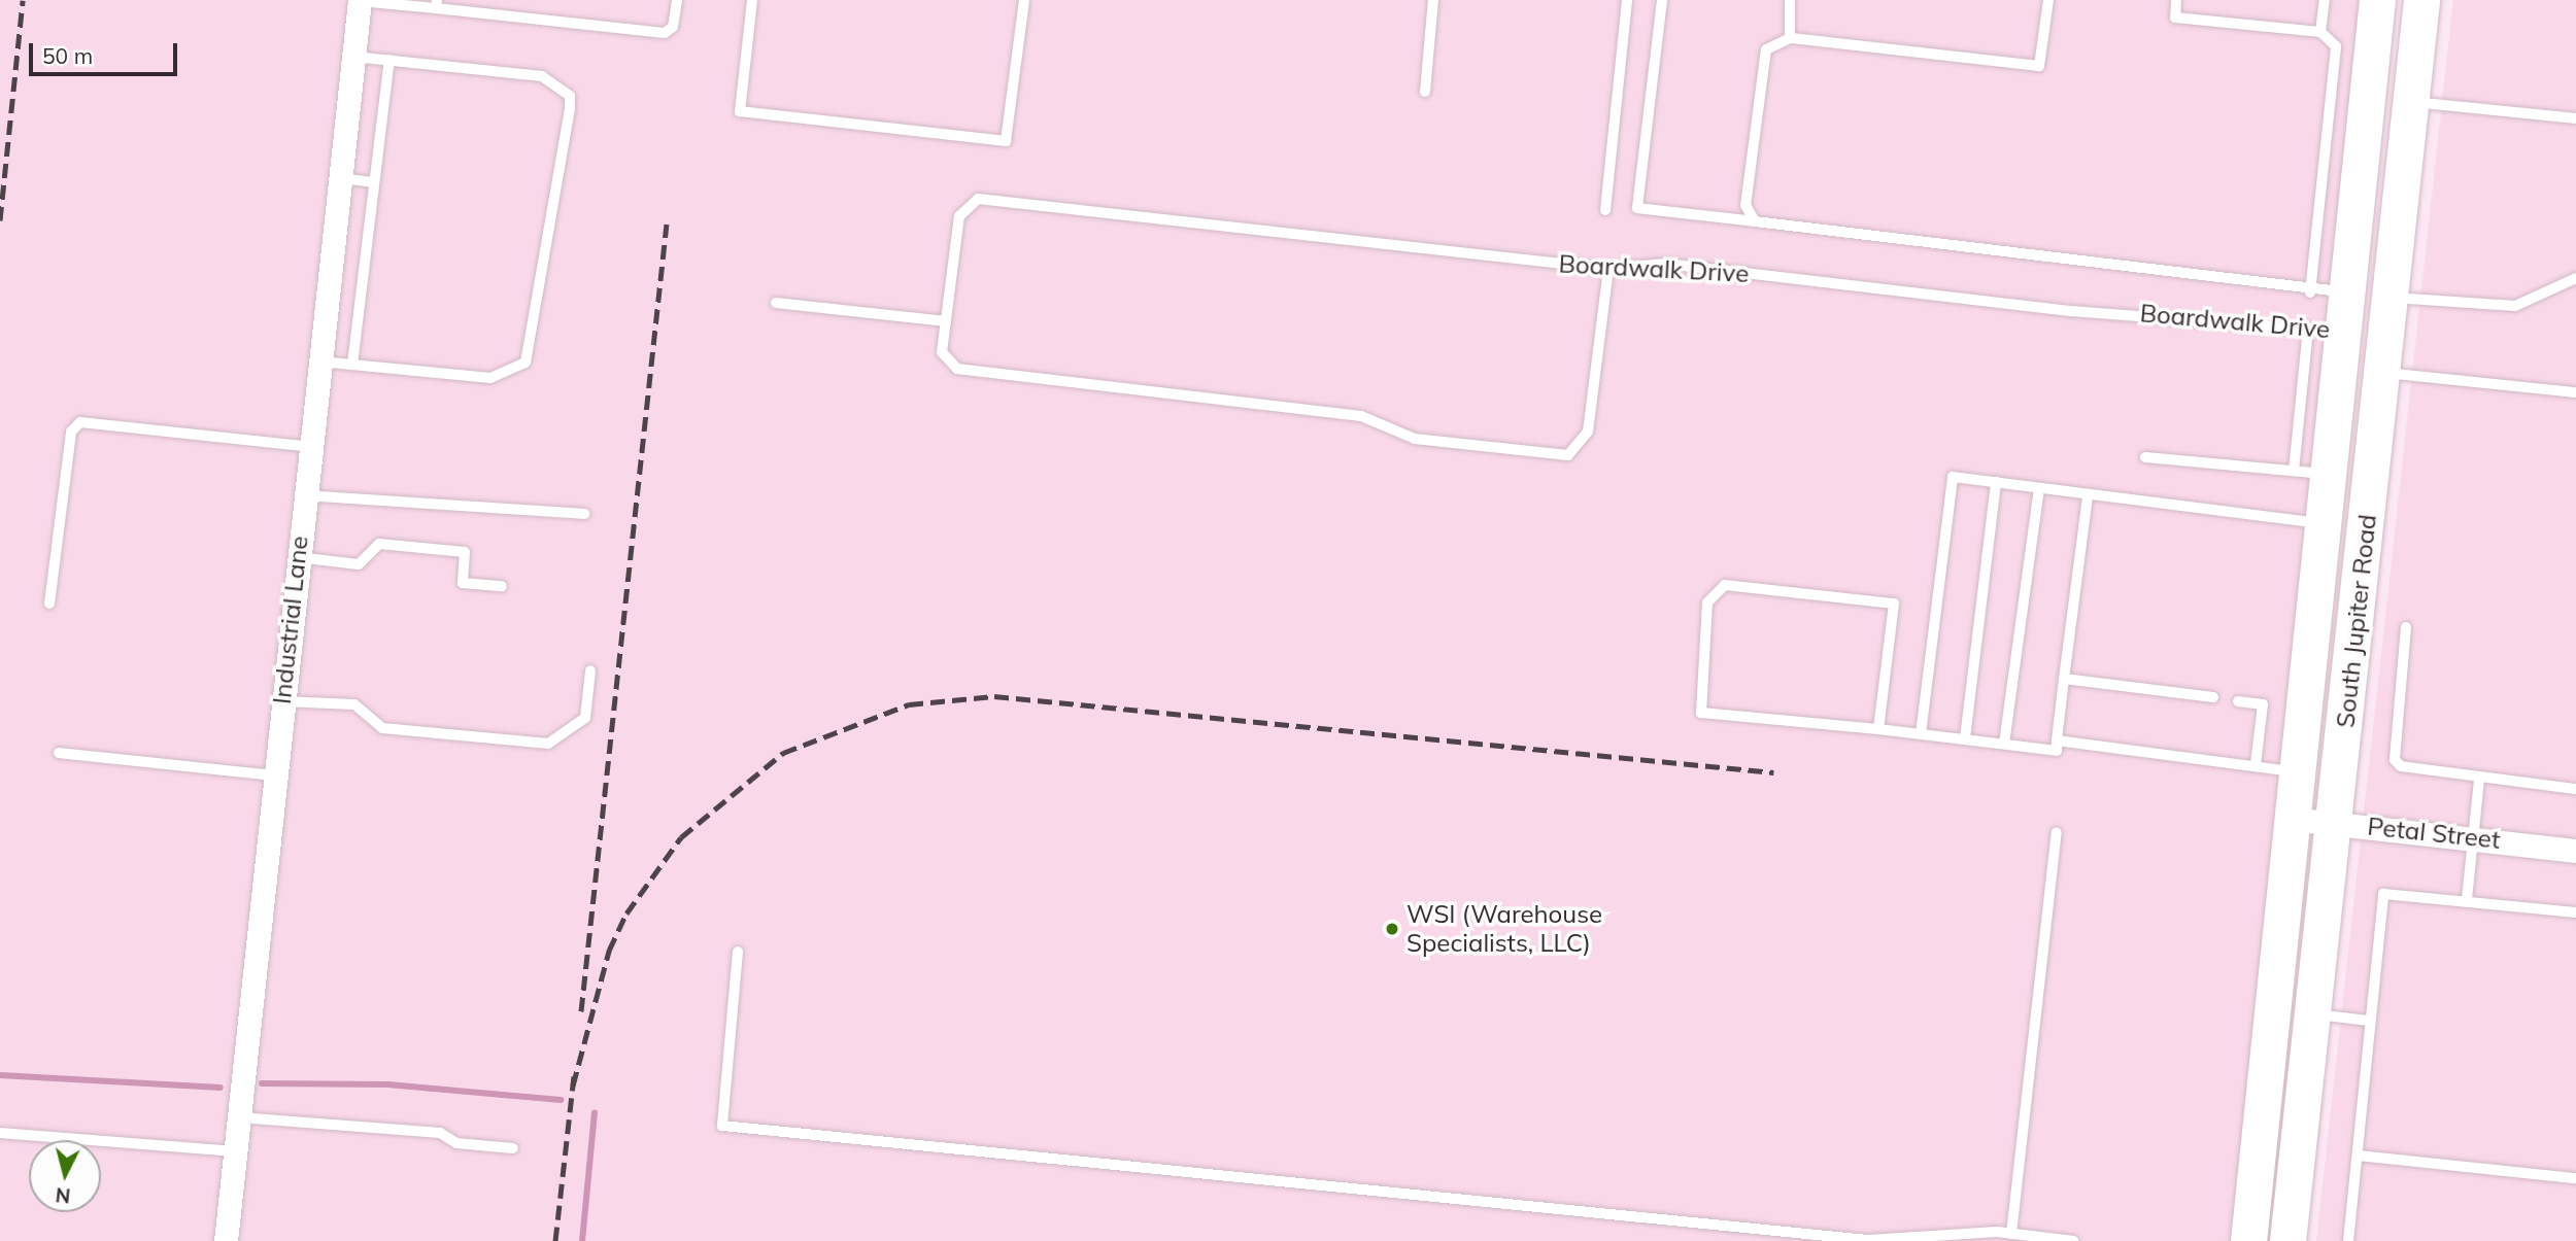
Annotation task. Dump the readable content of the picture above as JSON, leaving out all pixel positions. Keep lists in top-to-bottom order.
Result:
{
  "streets": {
    "main road": ["South Jupiter Road"],
    "street": ["Industrial Lane", "Petal Street"],
    "lane": ["Boardwalk Drive"]
  },
  "crossings": [
    ["Boardwalk Drive", "South Jupiter Road"],
    ["South Jupiter Road", "Petal Street"]
  ],
  "places": ["WSI (Warehouse Specialists, LLC)"],
  "scale_bar": "50 m",
  "north": "bottom"
}
